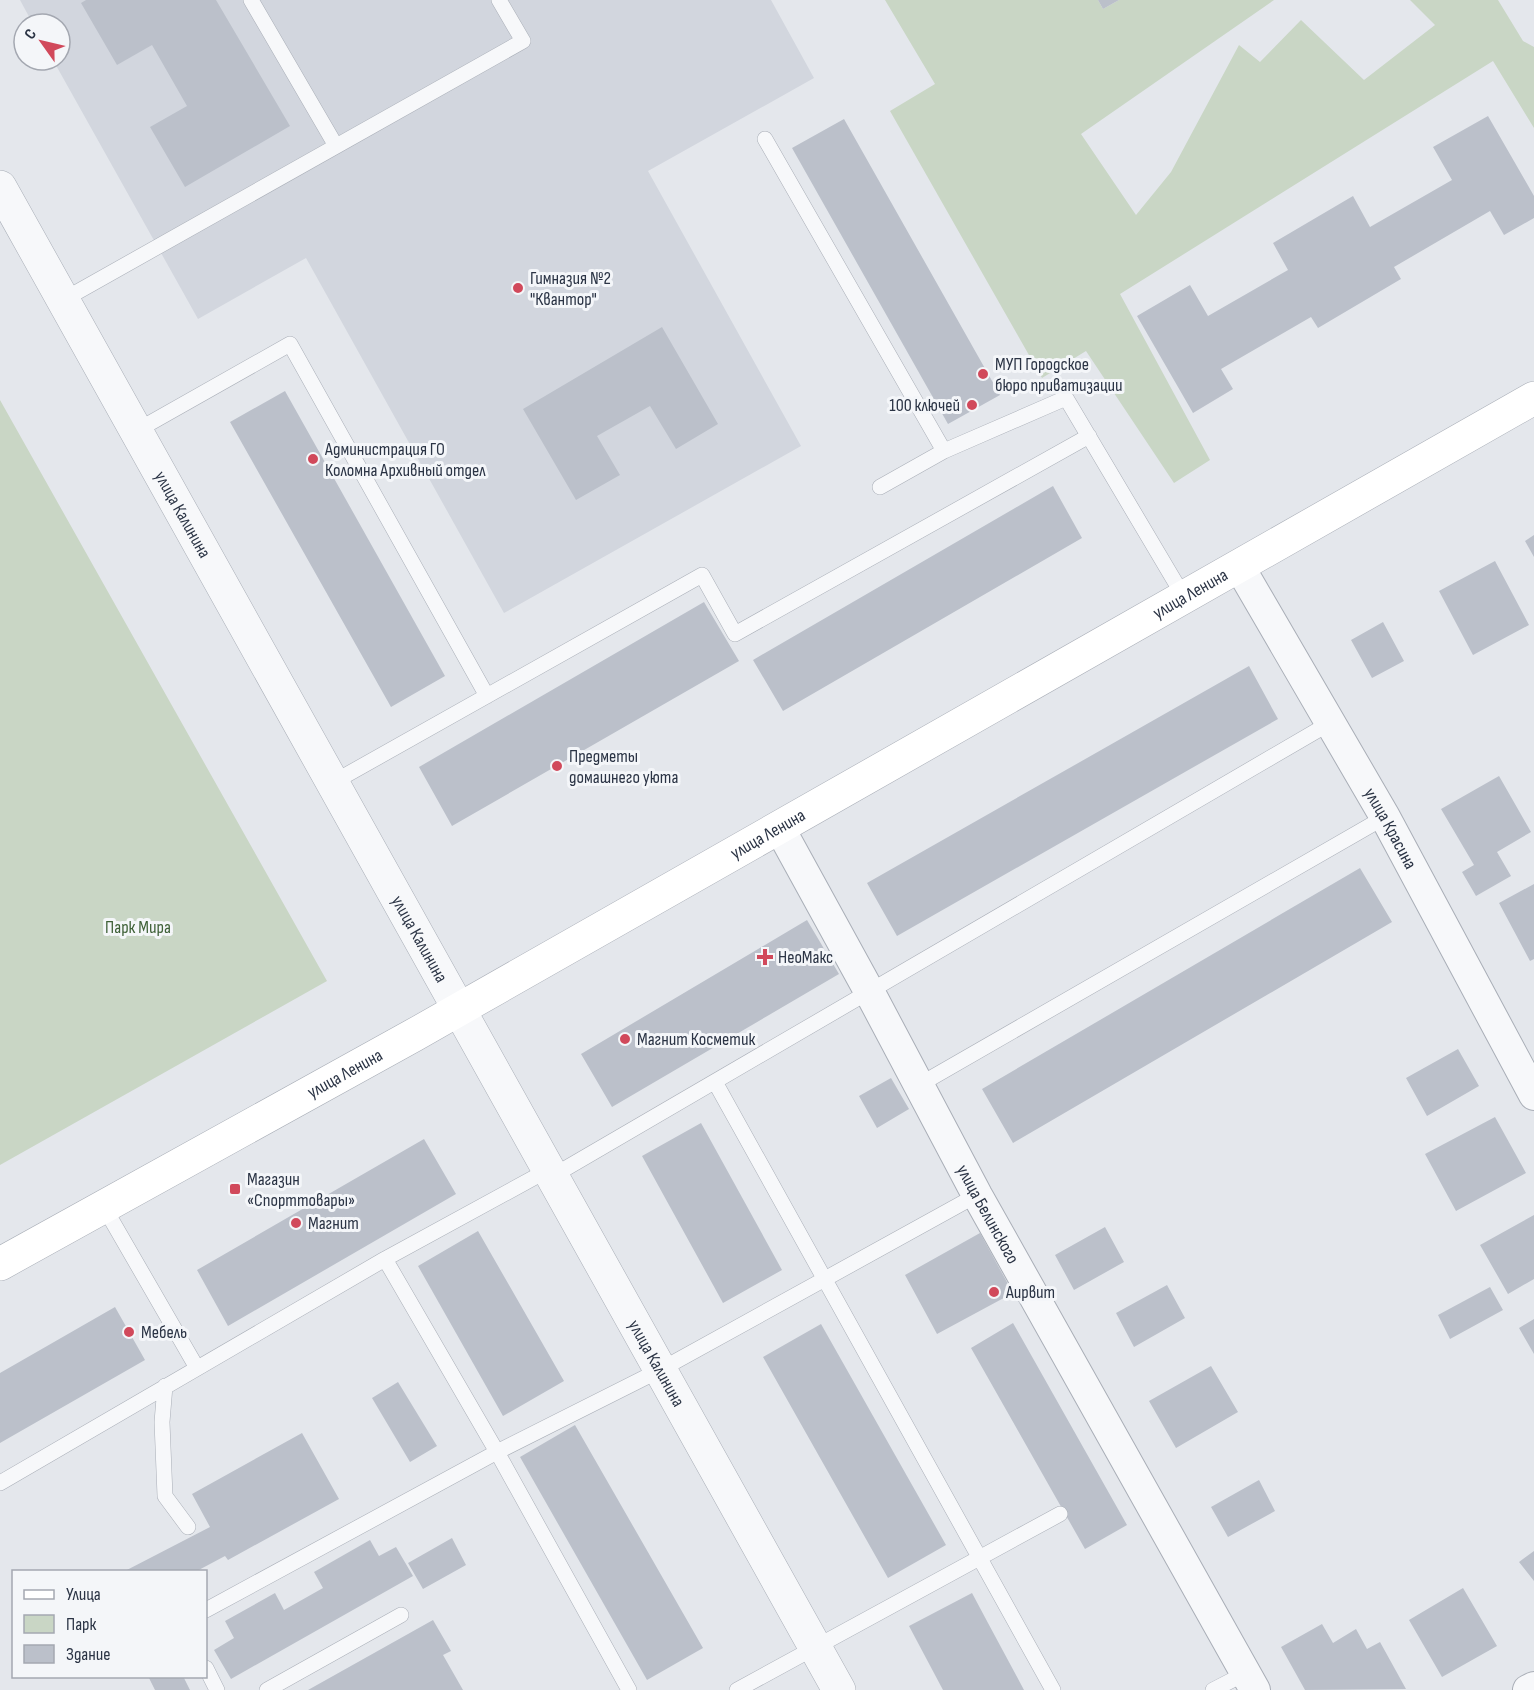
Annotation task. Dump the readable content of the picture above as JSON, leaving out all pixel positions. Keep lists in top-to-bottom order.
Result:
{
  "streets": {
    "main road": ["улица Ленина"],
    "street": ["улица Калинина", "улица Красина", "улица Белинского"]
  },
  "crossings": [
    ["улица Калинина", "улица Ленина"],
    ["улица Ленина", "улица Красина"],
    ["улица Ленина", "улица Белинского"]
  ],
  "parks": ["Парк Мира"],
  "places": {
    "other": [
      "Гимназия №2 \"Квантор\"",
      "МУП Городское бюро приватизации",
      "100 ключей",
      "Администрация ГО Коломна Архивный отдел",
      "Предметы домашнего уюта",
      "Магнит Косметик",
      "Магнит",
      "Аирвит",
      "Мебель"
    ],
    "health": ["НеоМакс"],
    "transit": ["Магазин «Спорттовары»"]
  },
  "legend": ["Улица", "Парк", "Здание"],
  "north": "top left"
}
